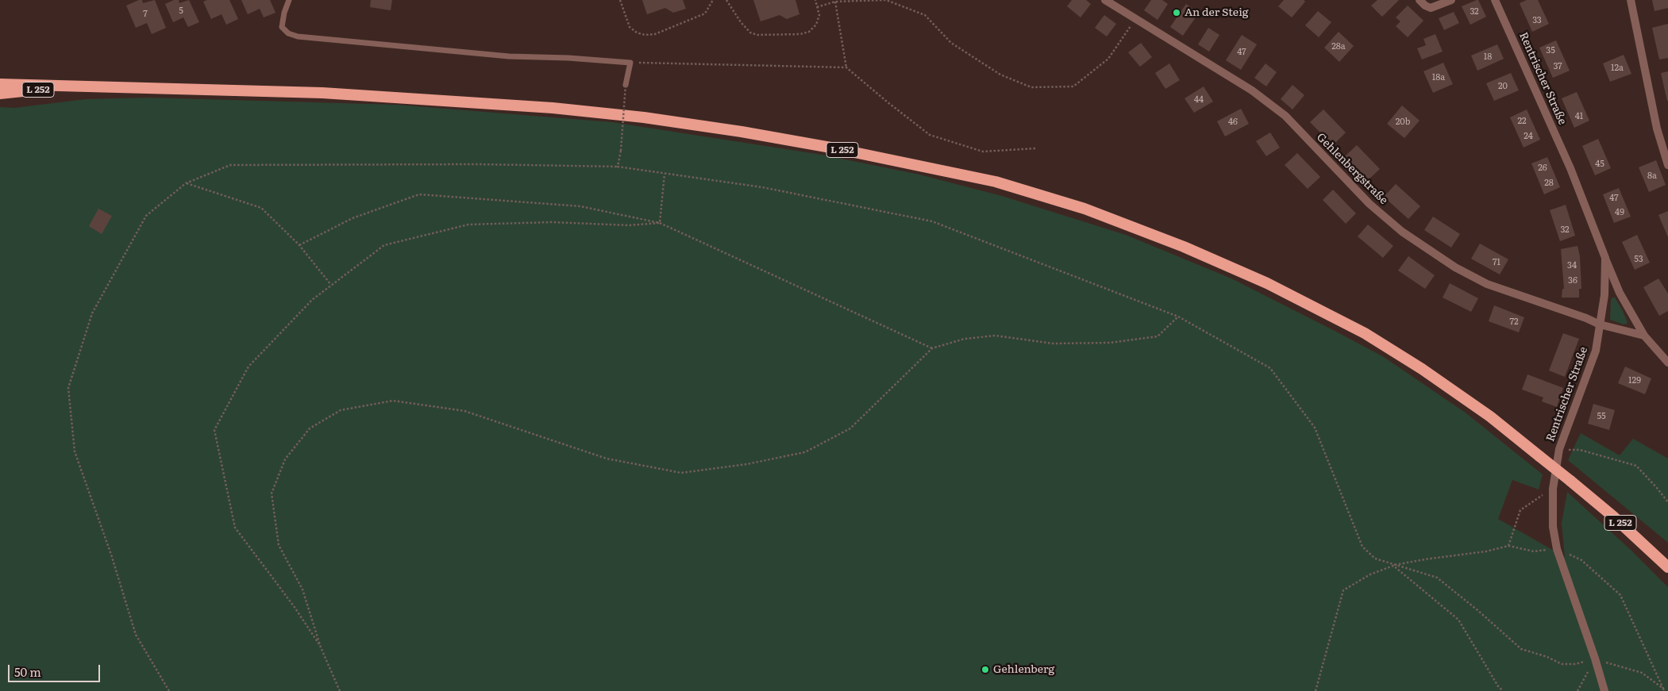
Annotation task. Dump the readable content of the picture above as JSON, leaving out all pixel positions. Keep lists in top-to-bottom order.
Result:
{
  "streets": {
    "highway": ["L 252"],
    "street": ["Rentrischer Straße", "Gehlenbergstraße"]
  },
  "crossings": [
    ["Rentrischer Straße", "Gehlenbergstraße"]
  ],
  "places": ["An der Steig", "Gehlenberg"],
  "house_numbers": [
    "5",
    "32",
    "7",
    "33",
    "28a",
    "35",
    "47",
    "18",
    "37",
    "12a",
    "18a",
    "20",
    "44",
    "41",
    "22",
    "46",
    "20b",
    "24",
    "45",
    "26",
    "8a",
    "28",
    "47",
    "49",
    "32",
    "53",
    "71",
    "34",
    "36",
    "72",
    "129",
    "55"
  ],
  "scale_bar": "50 m"
}
